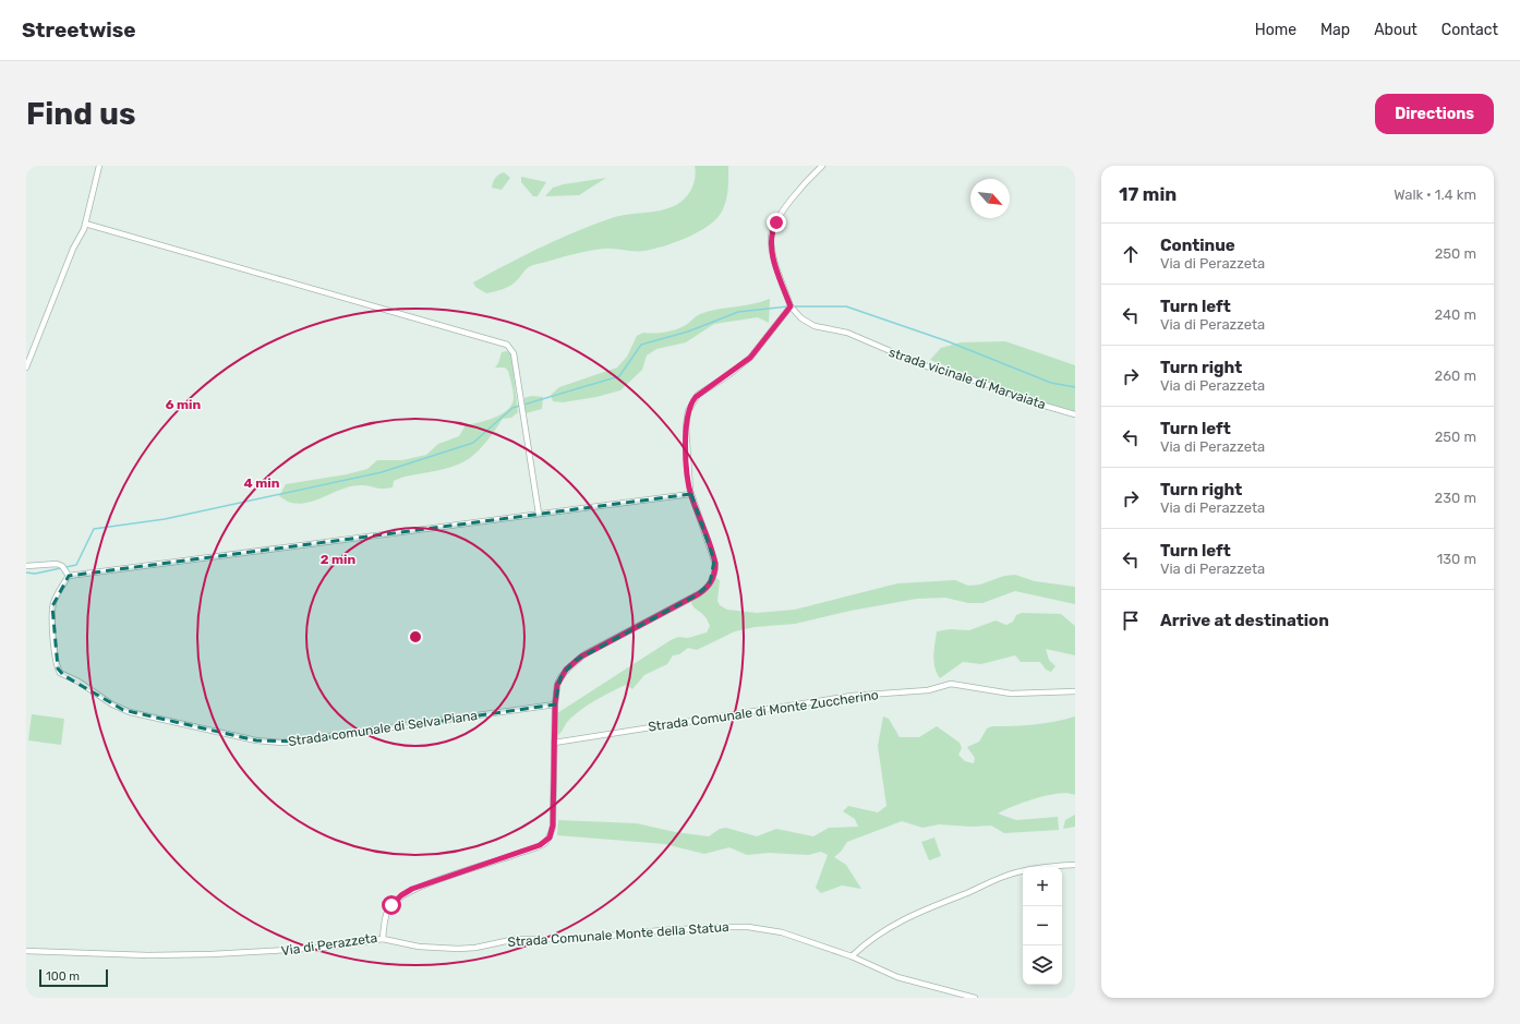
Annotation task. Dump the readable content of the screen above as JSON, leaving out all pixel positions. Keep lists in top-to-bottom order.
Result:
{
  "streets": {
    "street": [
      "strada vicinale di Marvaiata",
      "Strada Comunale di Monte Zuccherino",
      "Strada comunale di Selva Piana",
      "Strada Comunale Monte della Statua",
      "Via di Perazzeta"
    ]
  },
  "crossings": [
    ["strada vicinale di Marvaiata", "Via di Perazzeta"],
    ["Strada Comunale di Monte Zuccherino", "Via di Perazzeta"],
    ["Strada comunale di Selva Piana", "Via di Perazzeta"],
    ["Strada Comunale Monte della Statua", "Via di Perazzeta"]
  ],
  "scale_bar": "100 m",
  "north": "bottom right",
  "page": {
    "header": "Streetwise",
    "nav": [
      "Home",
      "Map",
      "About",
      "Contact"
    ],
    "buttons": "Directions",
    "title": "Find us",
    "heading": ["17 min", "Walk · 1.4 km"],
    "list": [
      ["Continue", "Via di Perazzeta", "250 m"],
      ["Turn left", "Via di Perazzeta", "240 m"],
      ["Turn right", "Via di Perazzeta", "260 m"],
      ["Turn left", "Via di Perazzeta", "250 m"],
      ["Turn right", "Via di Perazzeta", "230 m"],
      ["Turn left", "Via di Perazzeta", "130 m"],
      "Arrive at destination"
    ],
    "map_buttons": ["+", "−"],
    "scale": "100 m"
  },
  "rings": ["6 min", "4 min", "2 min"]
}
